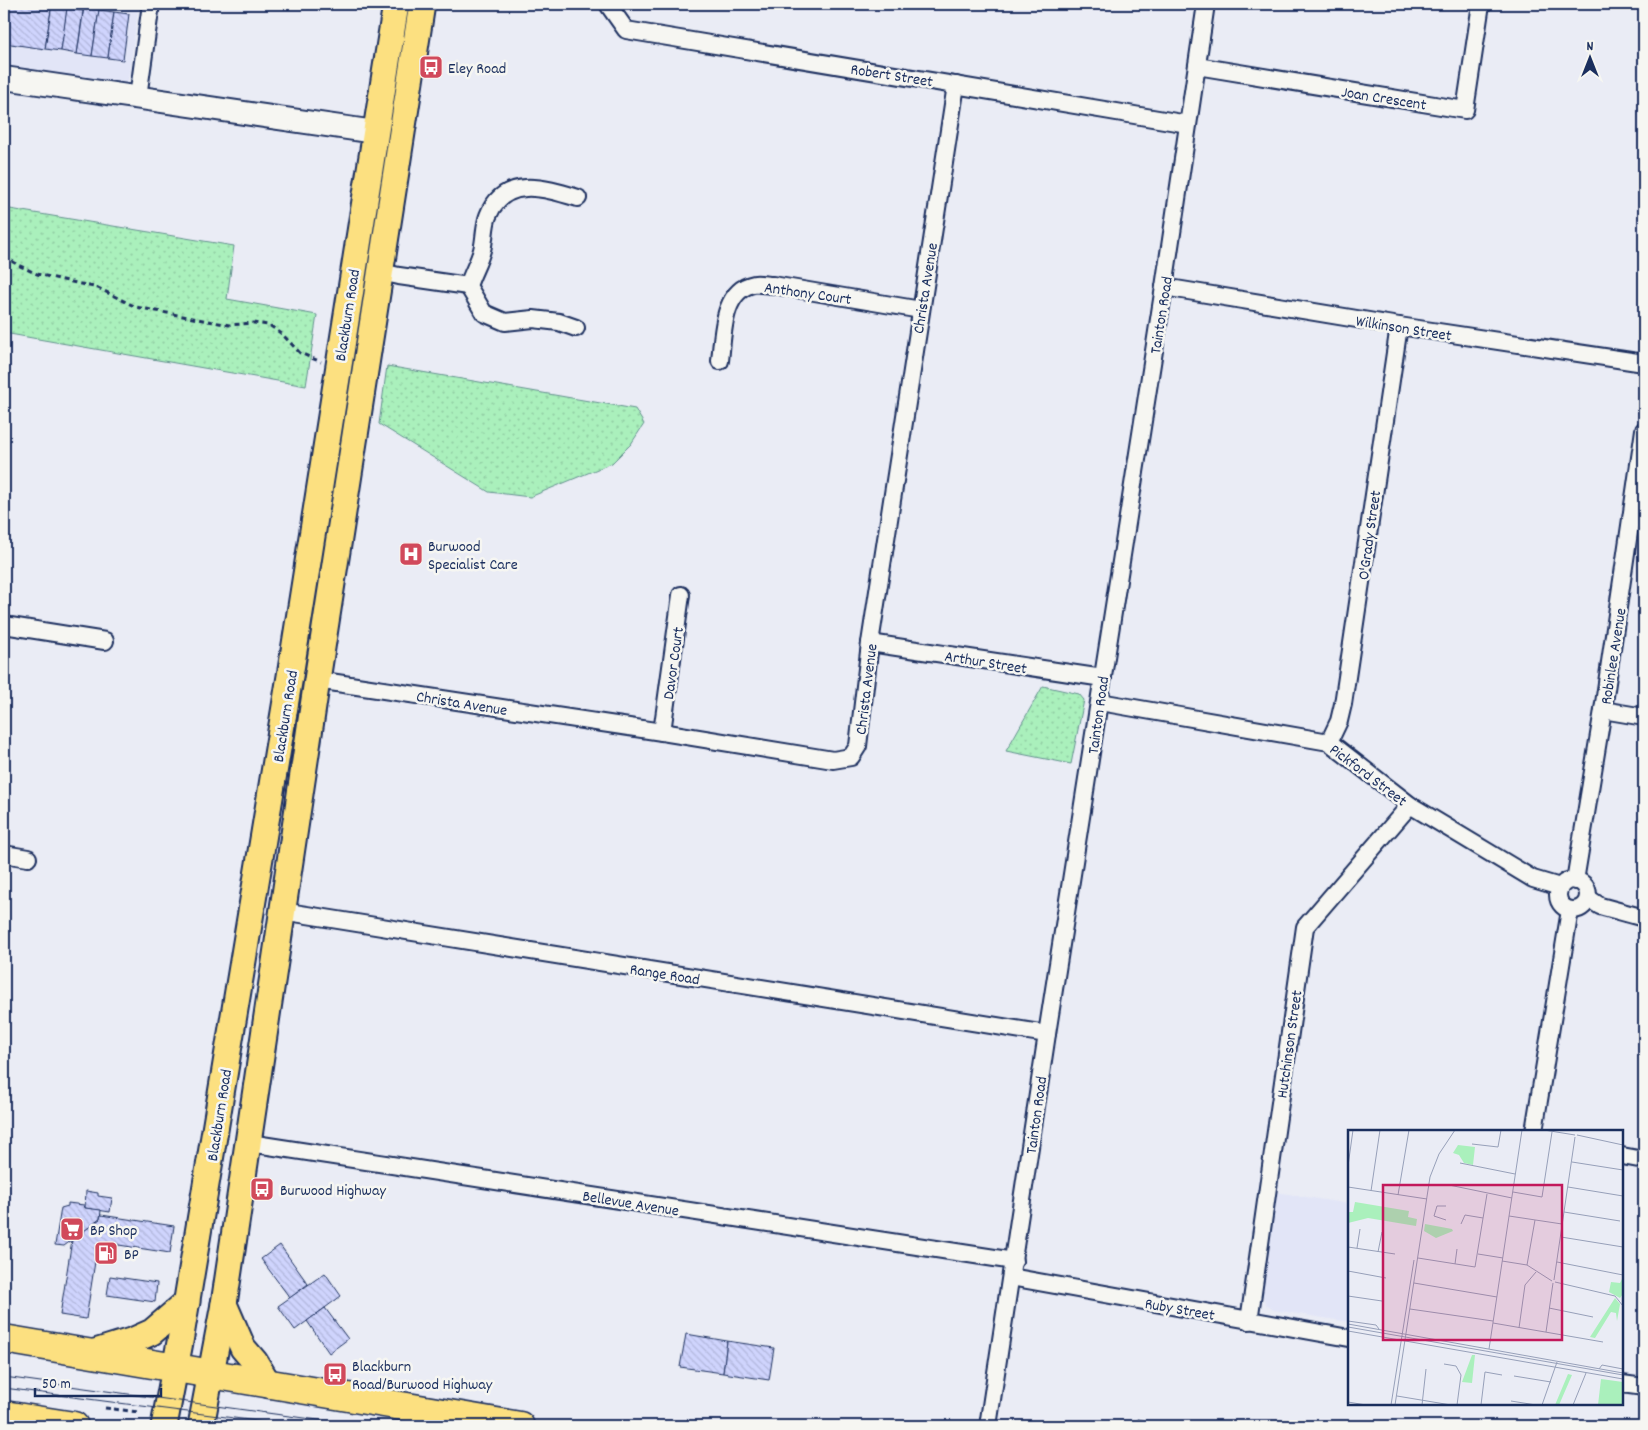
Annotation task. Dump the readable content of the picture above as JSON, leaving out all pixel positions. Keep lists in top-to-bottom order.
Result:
{
  "streets": {
    "main road": ["Blackburn Road"],
    "street": [
      "Robert Street",
      "Joan Crescent",
      "Christa Avenue",
      "Anthony Court",
      "Tainton Road",
      "Wilkinson Street",
      "O'Grady Street",
      "Robinlee Avenue",
      "Arthur Street",
      "Davor Court",
      "Pickford Street",
      "Range Road",
      "Hutchinson Street",
      "Bellevue Avenue",
      "Ruby Street"
    ]
  },
  "crossings": [
    ["Robert Street", "Christa Avenue"],
    ["Robert Street", "Tainton Road"],
    ["Joan Crescent", "Tainton Road"],
    ["Christa Avenue", "Anthony Court"],
    ["Christa Avenue", "Blackburn Road"],
    ["Christa Avenue", "Arthur Street"],
    ["Christa Avenue", "Davor Court"],
    ["Blackburn Road", "Range Road"],
    ["Blackburn Road", "Bellevue Avenue"],
    ["Tainton Road", "Wilkinson Street"],
    ["Tainton Road", "Arthur Street"],
    ["Tainton Road", "Pickford Street"],
    ["Tainton Road", "Range Road"],
    ["Tainton Road", "Bellevue Avenue"],
    ["Tainton Road", "Ruby Street"],
    ["Wilkinson Street", "O'Grady Street"],
    ["O'Grady Street", "Pickford Street"],
    ["Robinlee Avenue", "Pickford Street"],
    ["Pickford Street", "Hutchinson Street"],
    ["Hutchinson Street", "Ruby Street"],
    ["Bellevue Avenue", "Ruby Street"]
  ],
  "places": {
    "bus stop": ["Eley Road", "Burwood Highway", "Blackburn Road/Burwood Highway"],
    "hospital": ["Burwood Specialist Care"],
    "supermarket": ["BP Shop"],
    "fuel station": ["BP"]
  },
  "scale_bar": "50 m",
  "north": "top"
}
